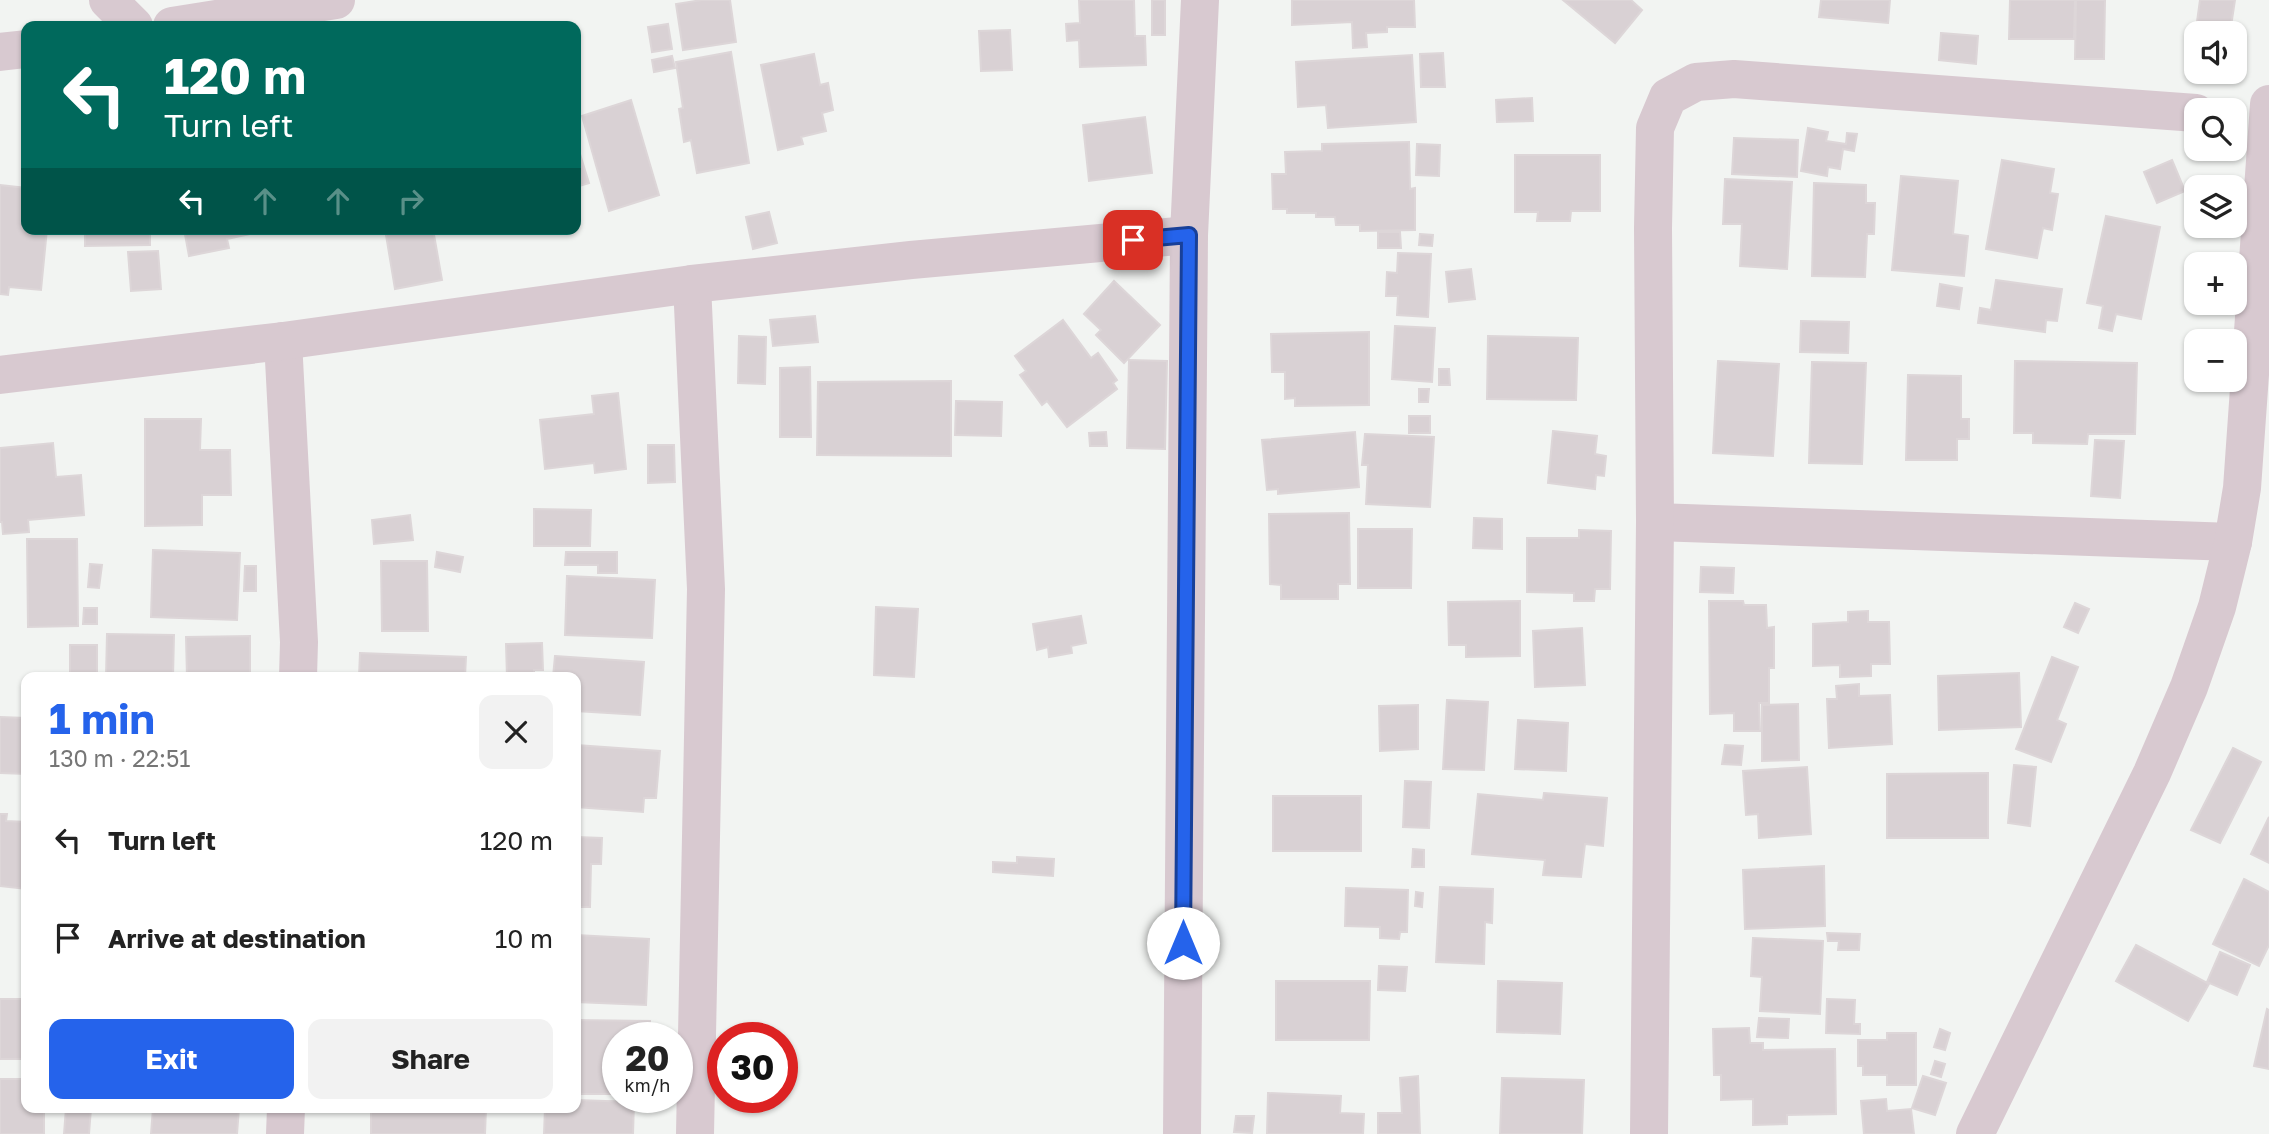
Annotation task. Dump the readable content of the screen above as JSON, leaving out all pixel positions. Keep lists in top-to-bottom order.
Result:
{
  "page": {
    "map_buttons": ["+", "−"],
    "turn": ["120 m", "Turn left"],
    "heading": ["1 min", "130 m · 22:51"],
    "list": [
      {
        "name": "Turn left",
        "value": "120 m"
      },
      {
        "name": "Arrive at destination",
        "value": "10 m"
      }
    ],
    "buttons": ["Exit", "Share"],
    "speed": "20 km/h",
    "limit": "30"
  }
}
